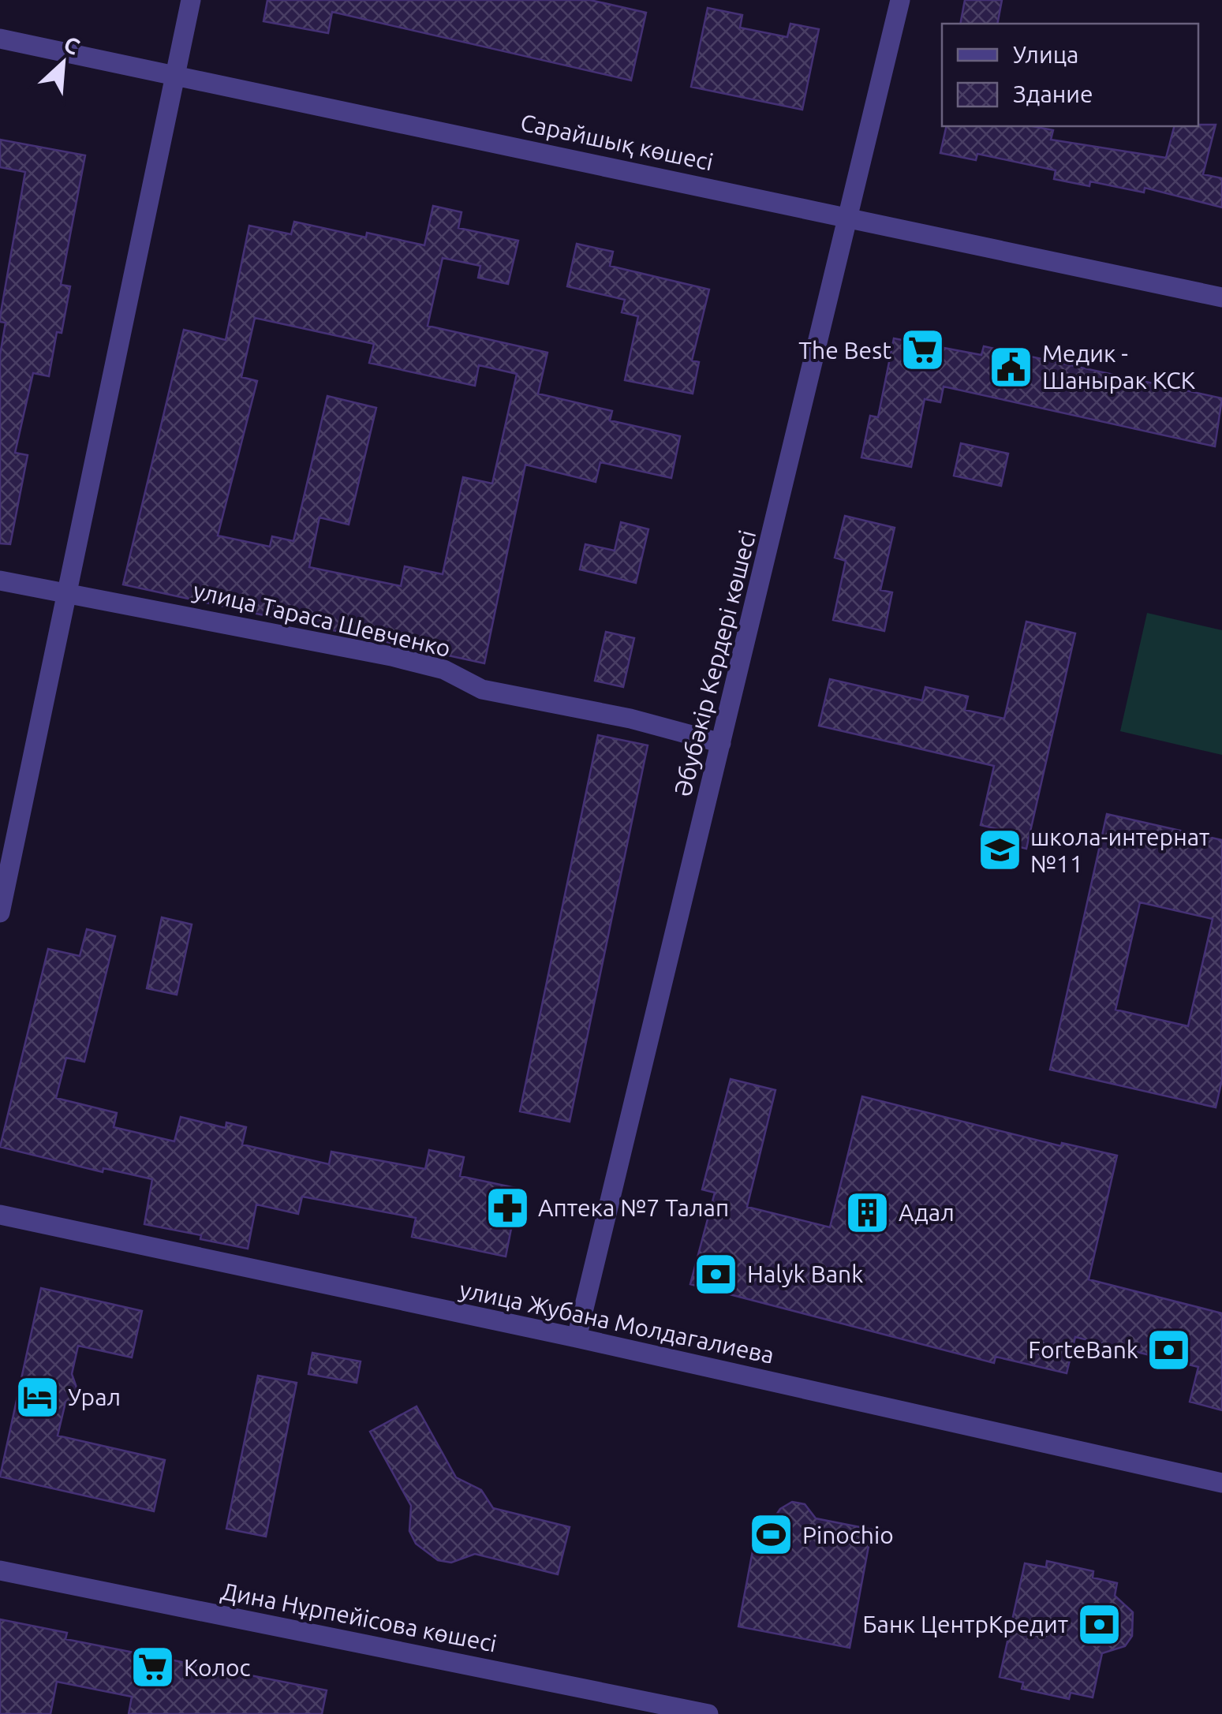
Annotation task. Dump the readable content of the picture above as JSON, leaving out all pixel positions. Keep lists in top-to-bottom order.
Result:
{
  "streets": {
    "street": [
      "Сарайшық көшесі",
      "улица Тараса Шевченко",
      "Әбубәкір Кердері көшесі",
      "улица Жубана Молдагалиева",
      "Дина Нұрпейісова көшесі"
    ]
  },
  "crossings": [
    ["Сарайшық көшесі", "Әбубәкір Кердері көшесі"],
    ["улица Тараса Шевченко", "Әбубәкір Кердері көшесі"],
    ["Әбубәкір Кердері көшесі", "улица Жубана Молдагалиева"]
  ],
  "places": {
    "supermarket": ["The Best", "Колос"],
    "public building": ["Медик - Шанырак КСК"],
    "school or university": ["школа-интернат №11"],
    "pharmacy": ["Аптека №7 Талап"],
    "building": ["Адал"],
    "bank": ["Halyk Bank", "ForteBank", "Банк ЦентрКредит"],
    "hotel": ["Урал"],
    "sports": ["Pinochio"]
  },
  "legend": ["Улица", "Здание"],
  "north": "top right"
}
